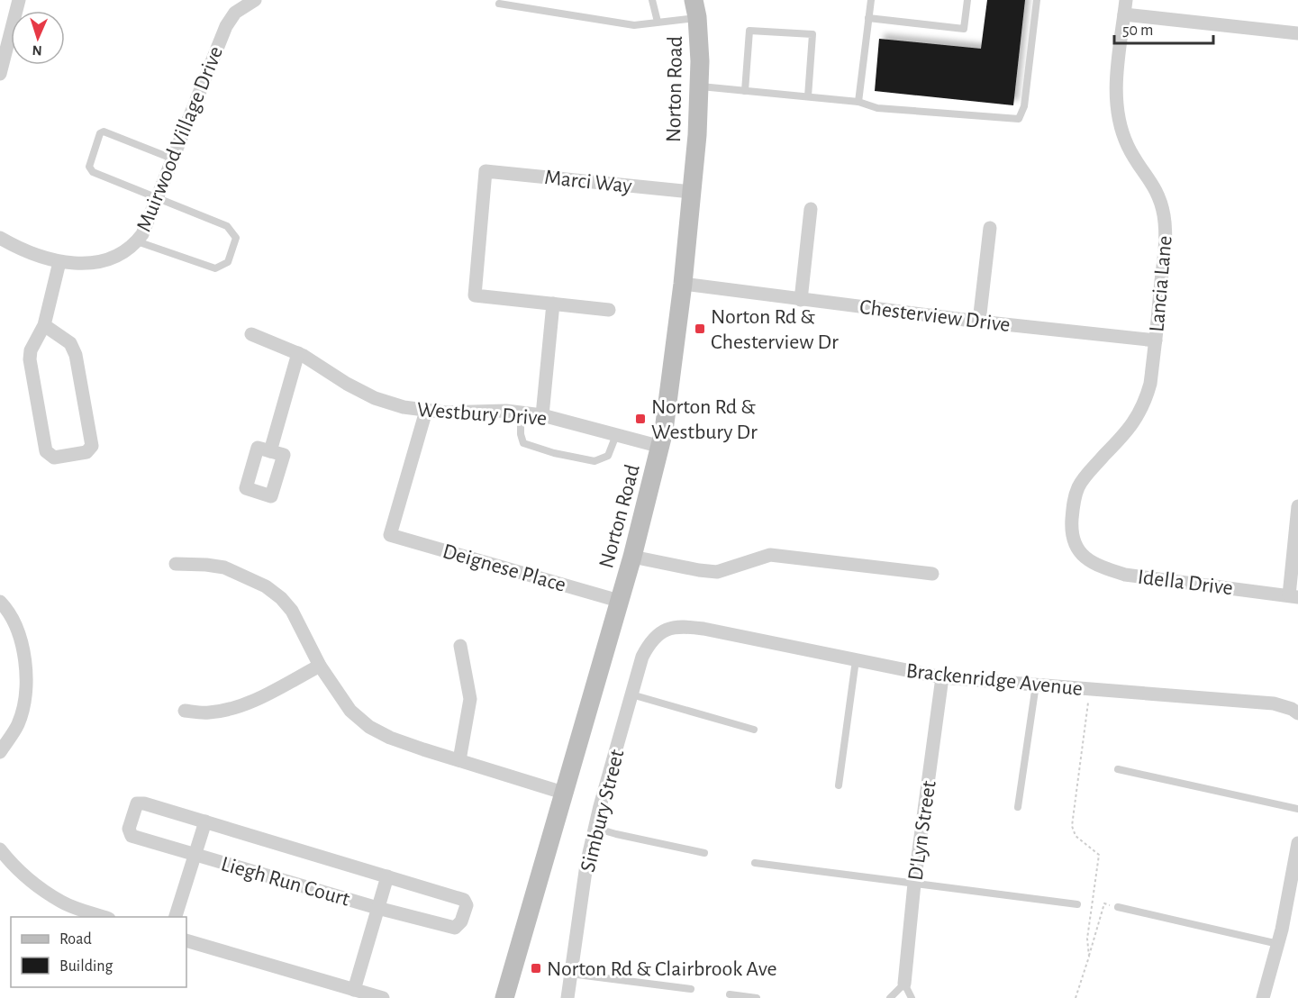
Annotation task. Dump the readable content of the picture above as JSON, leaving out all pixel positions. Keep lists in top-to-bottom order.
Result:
{
  "streets": {
    "main road": ["Norton Road"],
    "street": [
      "Muirwood Village Drive",
      "Marci Way",
      "Lancia Lane",
      "Chesterview Drive",
      "Westbury Drive",
      "Deignese Place",
      "Idella Drive",
      "Brackenridge Avenue",
      "Simbury Street",
      "D'Lyn Street",
      "Liegh Run Court"
    ]
  },
  "crossings": [
    ["Norton Road", "Marci Way"],
    ["Norton Road", "Chesterview Drive"],
    ["Norton Road", "Westbury Drive"],
    ["Norton Road", "Deignese Place"],
    ["Lancia Lane", "Chesterview Drive"],
    ["Lancia Lane", "Idella Drive"],
    ["Westbury Drive", "Deignese Place"],
    ["Brackenridge Avenue", "Simbury Street"],
    ["Brackenridge Avenue", "D'Lyn Street"]
  ],
  "places": {
    "transit": ["Norton Rd & Chesterview Dr", "Norton Rd & Westbury Dr", "Norton Rd & Clairbrook Ave"]
  },
  "legend": ["Road", "Building"],
  "scale_bar": "50 m",
  "north": "bottom"
}
